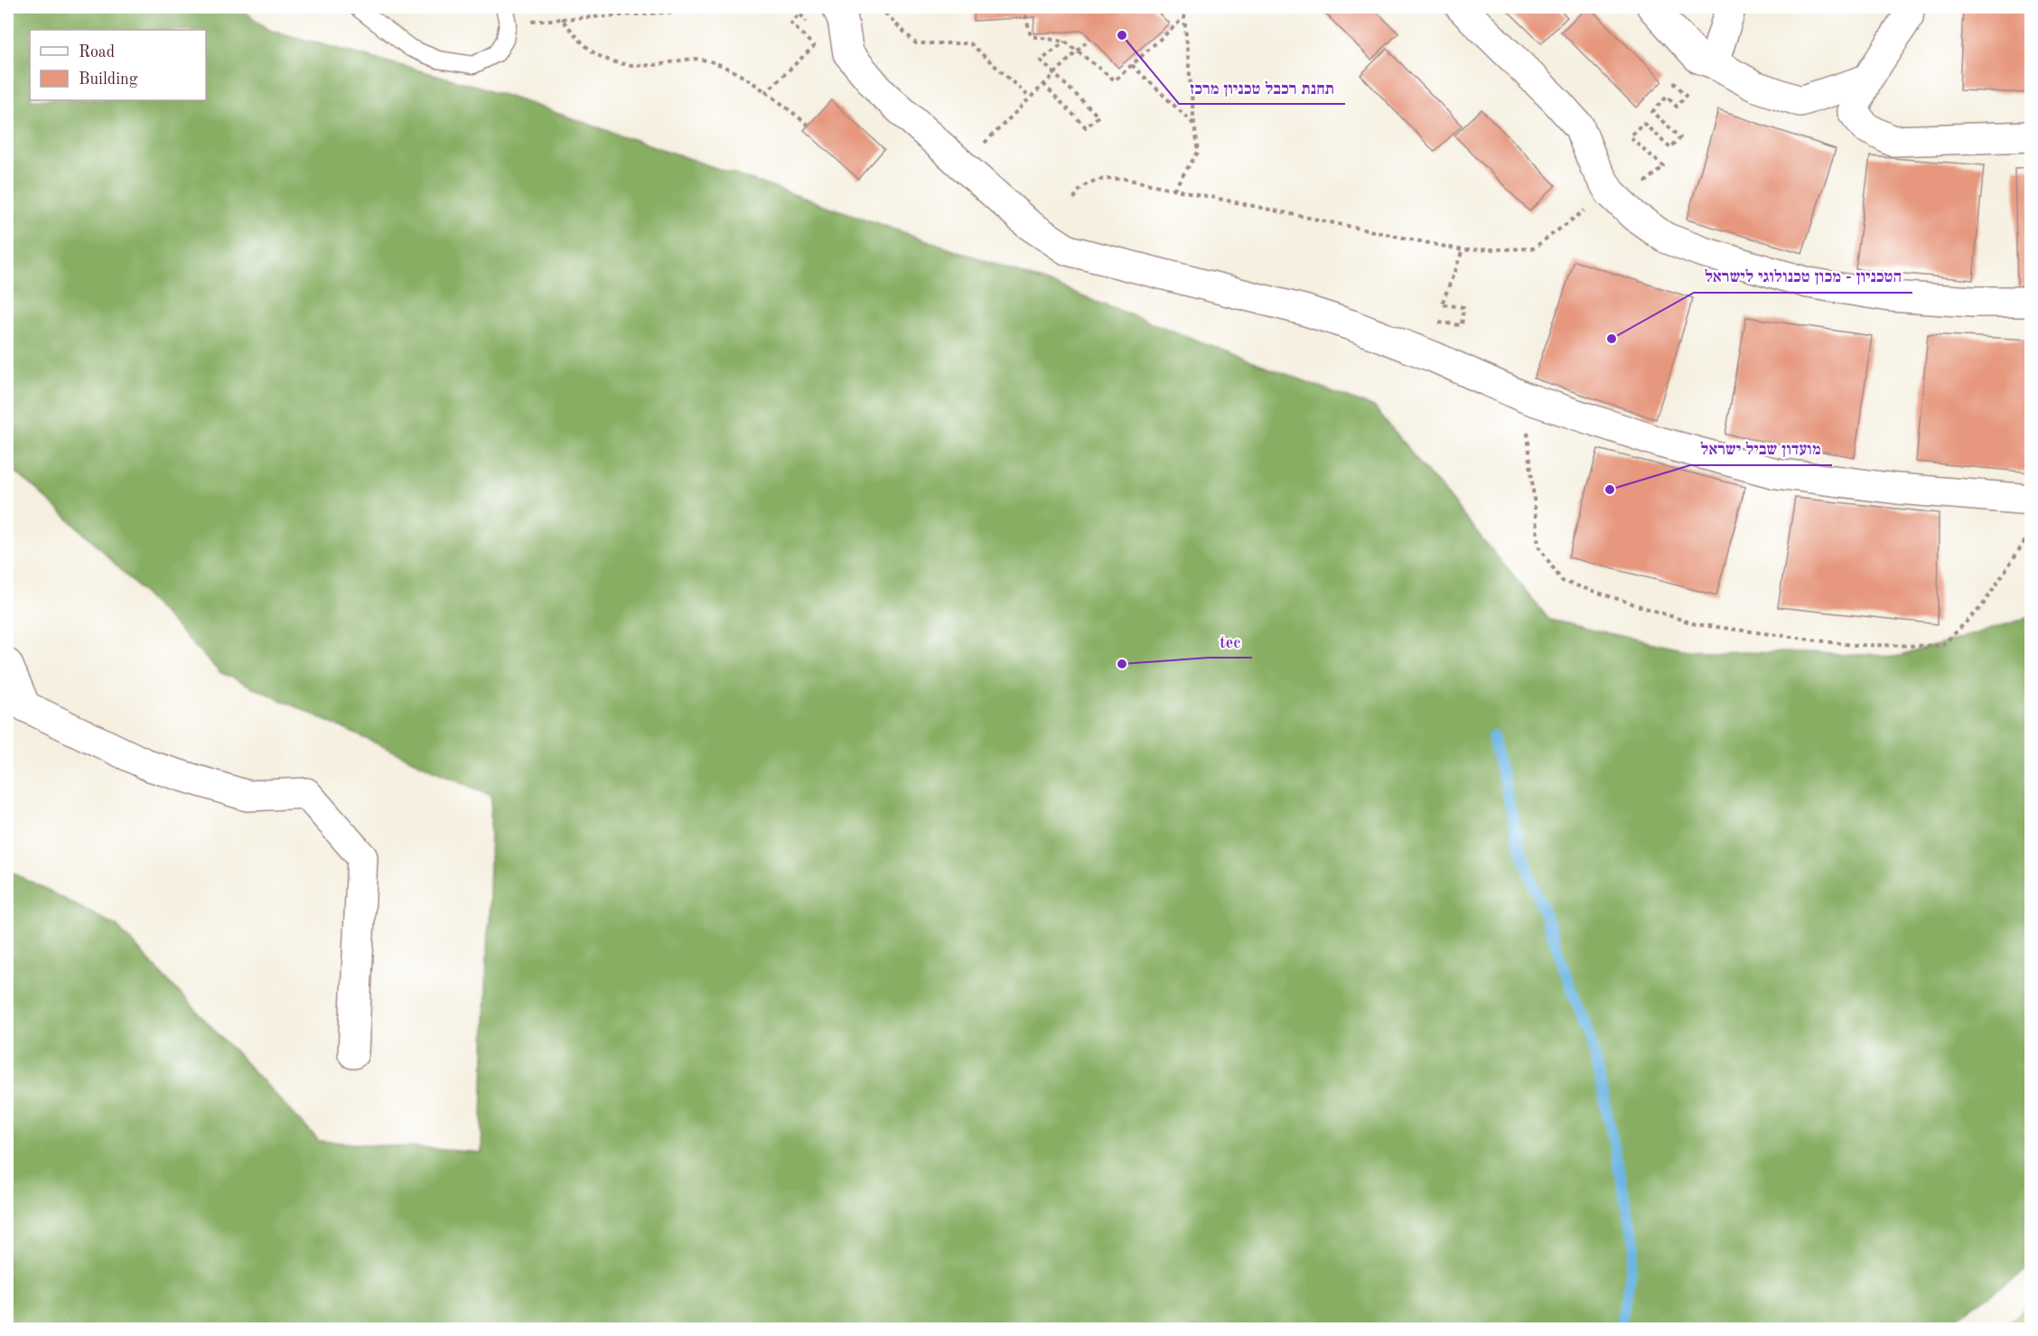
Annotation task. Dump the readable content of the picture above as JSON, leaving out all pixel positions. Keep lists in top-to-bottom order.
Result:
{
  "places": [
    "תחנת רכבל טכניון מרכז",
    "הטכניון - מכון טכנולוגי לישראל",
    "מועדון שביל ישראל",
    "tec"
  ],
  "legend": ["Road", "Building"]
}
